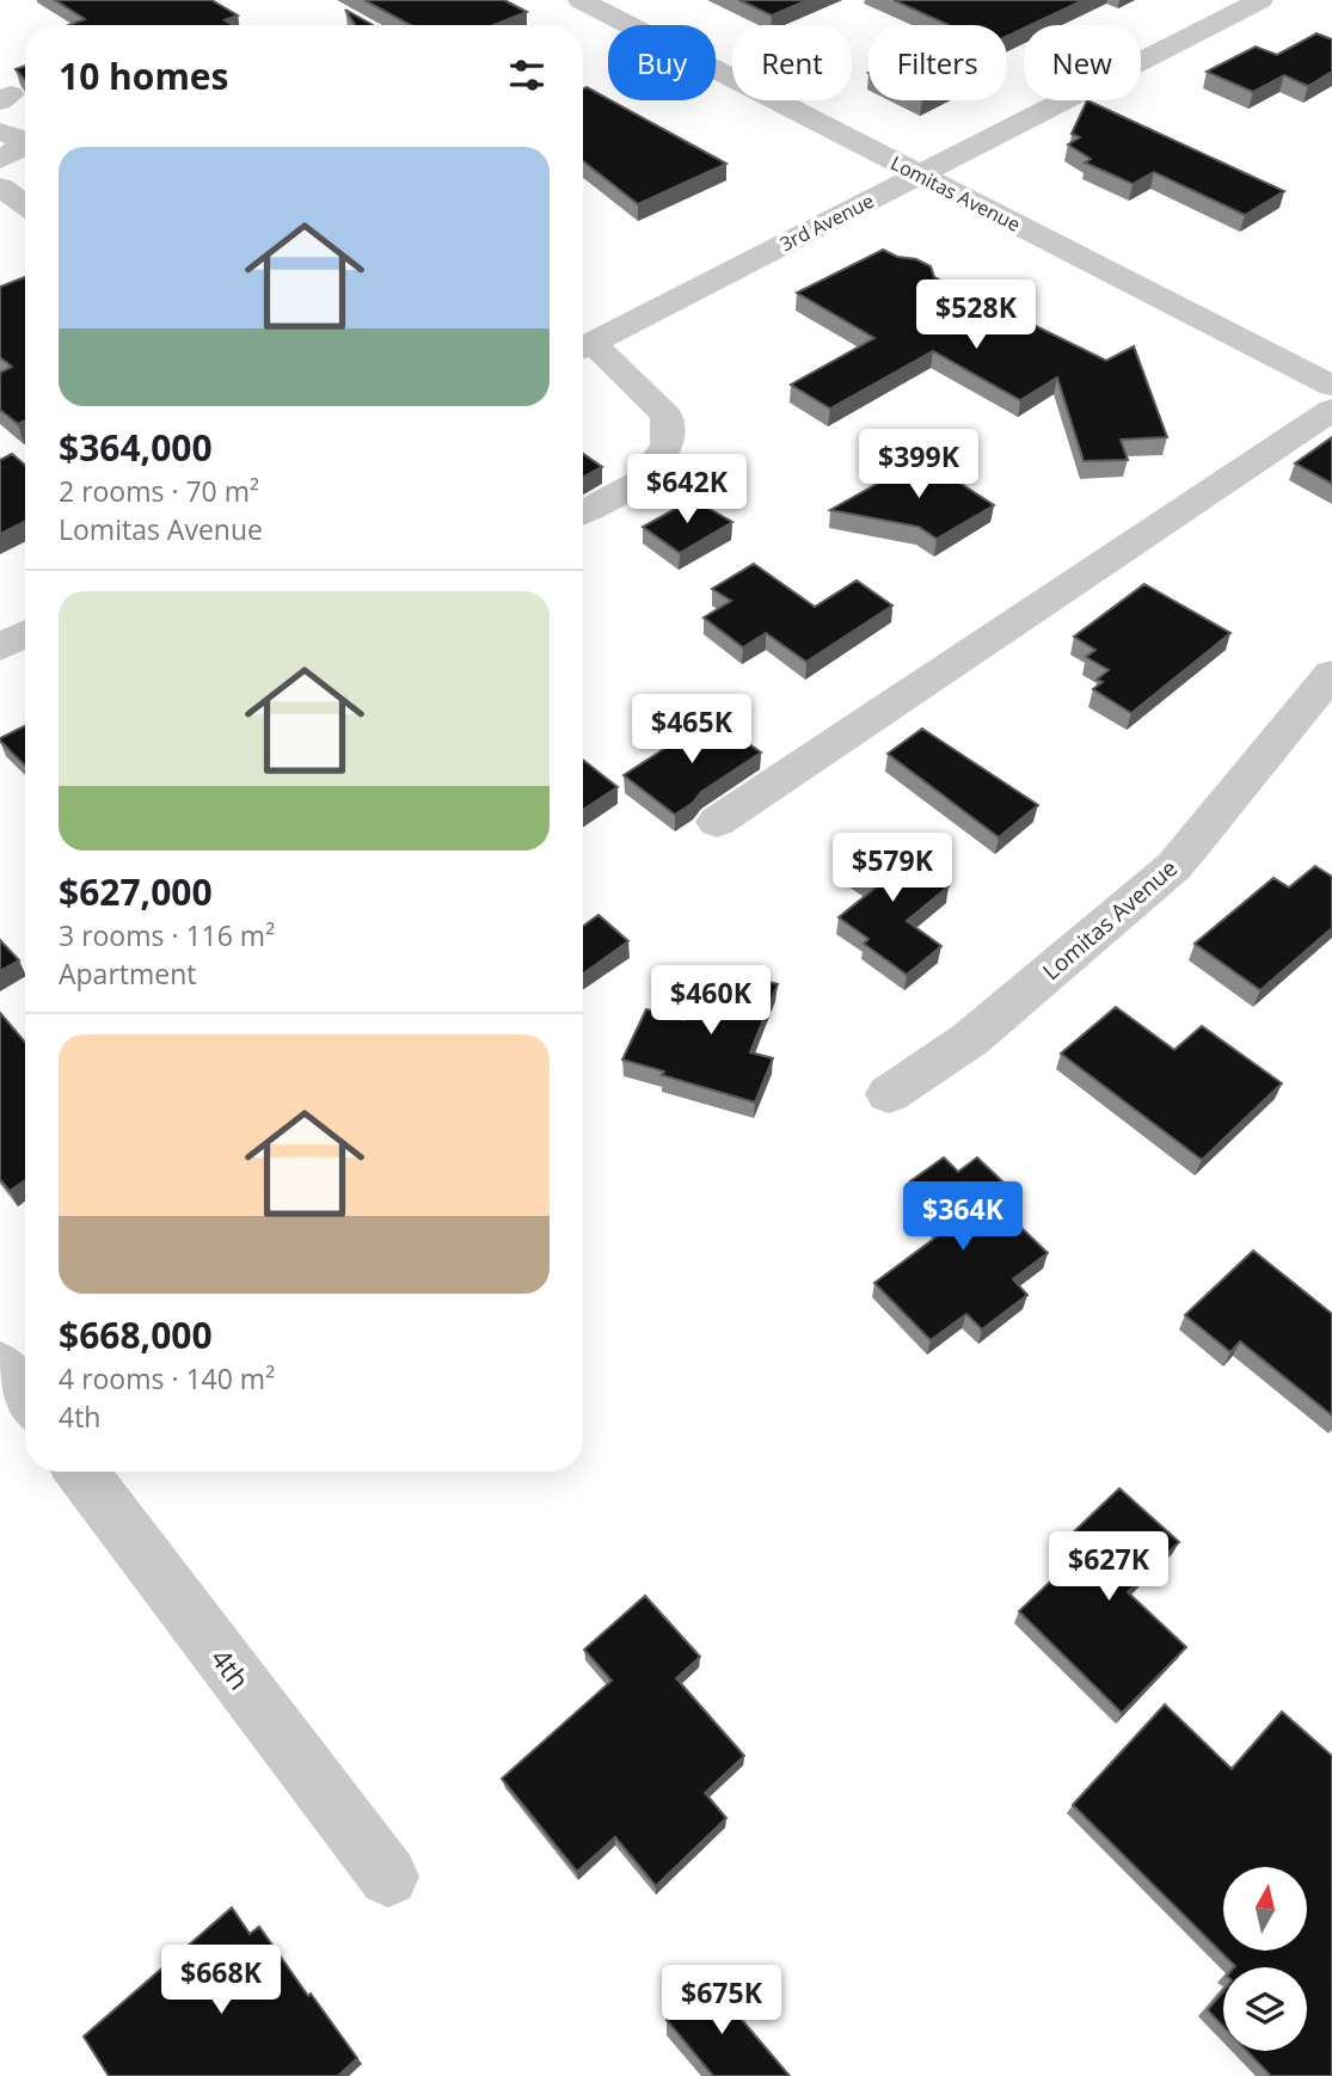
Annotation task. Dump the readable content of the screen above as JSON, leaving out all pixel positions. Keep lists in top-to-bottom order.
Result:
{
  "streets": {
    "street": ["Lomitas Avenue", "3rd Avenue", "4th"]
  },
  "crossings": [
    ["Lomitas Avenue", "3rd Avenue"]
  ],
  "north": "top",
  "page": {
    "chip": [
      "Buy",
      "Rent",
      "Filters",
      "New"
    ],
    "heading": "10 homes",
    "list": [
      {
        "name": "$364,000",
        "note": "2 rooms · 70 m² · Lomitas Avenue"
      },
      {
        "name": "$627,000",
        "note": "3 rooms · 116 m² · Apartment"
      },
      {
        "name": "$668,000",
        "note": "4 rooms · 140 m² · 4th"
      }
    ],
    "price": [
      "$528K",
      "$399K",
      "$642K",
      "$465K",
      "$579K",
      "$460K",
      "$364K",
      "$627K",
      "$668K",
      "$675K"
    ]
  }
}
